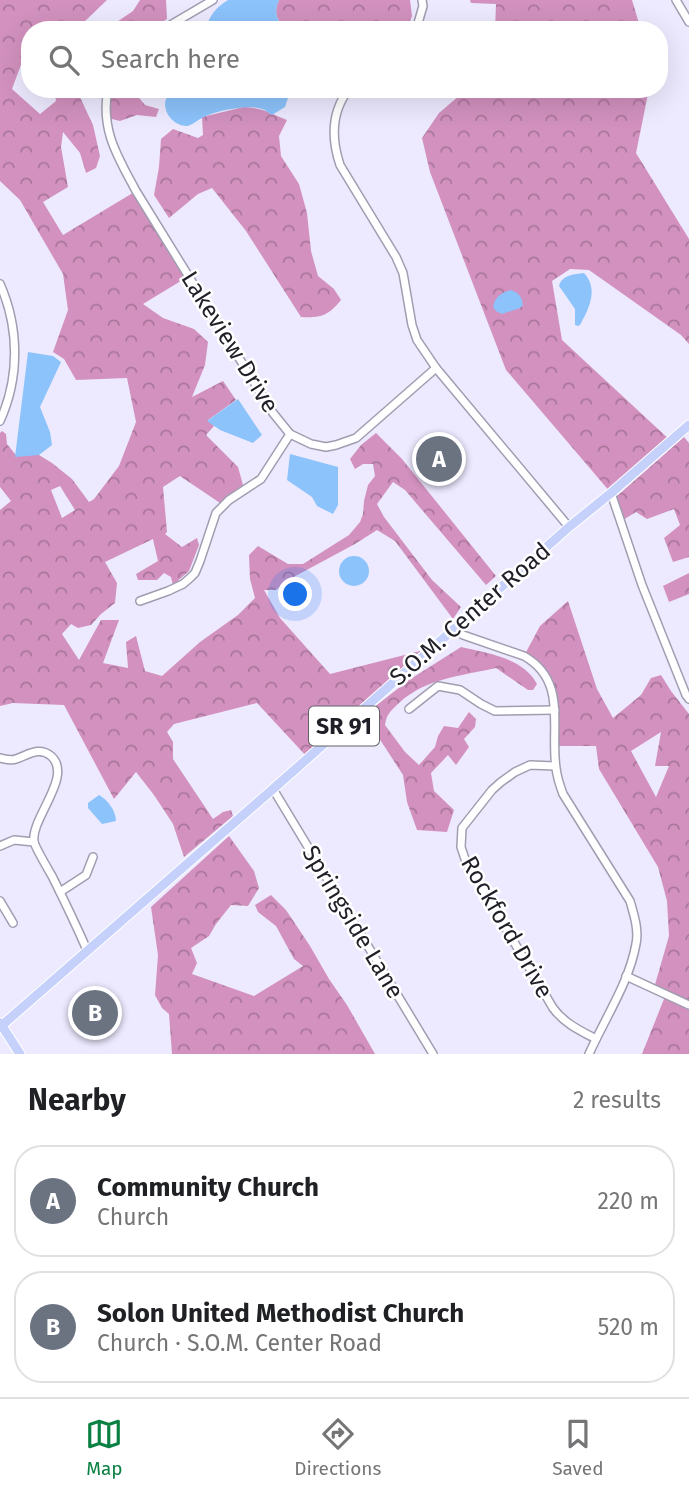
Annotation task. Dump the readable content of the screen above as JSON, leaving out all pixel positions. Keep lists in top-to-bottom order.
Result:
{
  "streets": {
    "main road": ["S.O.M. Center Road", "SR 91"],
    "street": ["Lakeview Drive", "Springside Lane", "Rockford Drive"]
  },
  "crossings": [
    ["S.O.M. Center Road", "Springside Lane"]
  ],
  "page": {
    "search": "Search here",
    "pins": ["A", "B"],
    "heading": ["Nearby", "2 results"],
    "list": [
      {
        "mark": "A",
        "name": "Community Church",
        "note": "Church",
        "value": "220 m"
      },
      {
        "mark": "B",
        "name": "Solon United Methodist Church",
        "note": "Church · S.O.M. Center Road",
        "value": "520 m"
      }
    ],
    "nav": ["Map", "Directions", "Saved"]
  }
}
